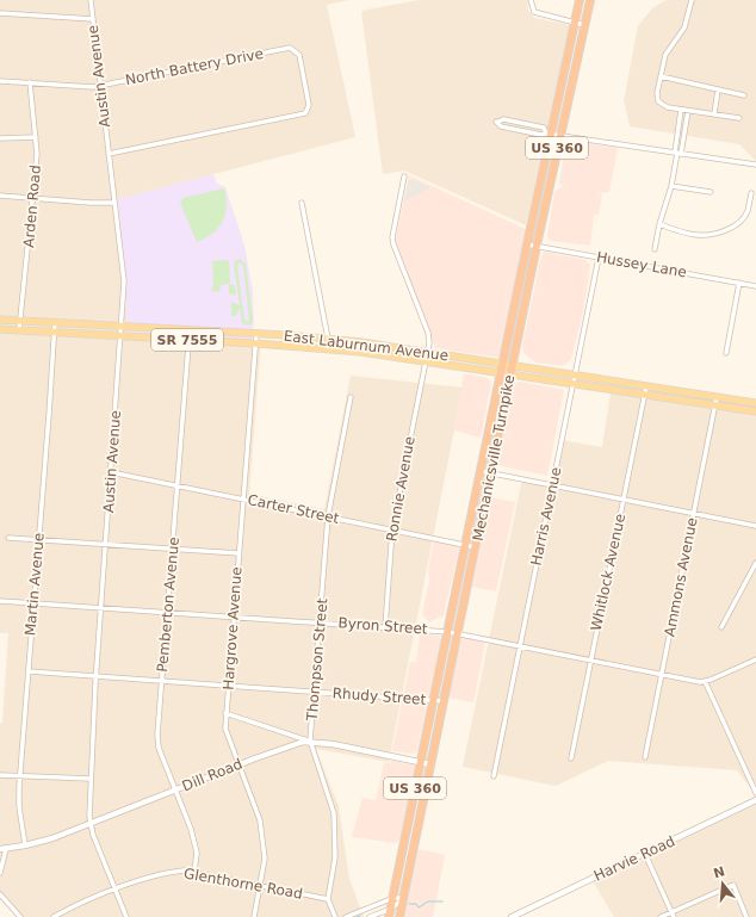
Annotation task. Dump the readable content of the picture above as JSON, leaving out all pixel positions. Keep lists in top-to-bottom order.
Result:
{
  "streets": {
    "highway": ["US 360", "Mechanicsville Turnpike"],
    "main road": ["SR 7555", "East Laburnum Avenue"],
    "street": [
      "North Battery Drive",
      "Austin Avenue",
      "Arden Road",
      "Hussey Lane",
      "Ronnie Avenue",
      "Carter Street",
      "Harris Avenue",
      "Whitlock Avenue",
      "Ammons Avenue",
      "Martin Avenue",
      "Pemberton Avenue",
      "Byron Street",
      "Hargrove Avenue",
      "Thompson Street",
      "Rhudy Street",
      "Dill Road",
      "Harvie Road",
      "Glenthorne Road"
    ]
  },
  "crossings": [
    ["North Battery Drive", "Austin Avenue"],
    ["North Battery Drive", "Arden Road"],
    ["Austin Avenue", "East Laburnum Avenue"],
    ["Austin Avenue", "Carter Street"],
    ["Austin Avenue", "Byron Street"],
    ["Austin Avenue", "Rhudy Street"],
    ["Austin Avenue", "Dill Road"],
    ["Austin Avenue", "Glenthorne Road"],
    ["Arden Road", "East Laburnum Avenue"],
    ["Hussey Lane", "Mechanicsville Turnpike"],
    ["Hussey Lane", "Harris Avenue"],
    ["East Laburnum Avenue", "Mechanicsville Turnpike"],
    ["East Laburnum Avenue", "Ronnie Avenue"],
    ["East Laburnum Avenue", "Martin Avenue"],
    ["East Laburnum Avenue", "Pemberton Avenue"],
    ["East Laburnum Avenue", "Hargrove Avenue"],
    ["Mechanicsville Turnpike", "Carter Street"],
    ["Mechanicsville Turnpike", "Byron Street"],
    ["Mechanicsville Turnpike", "Rhudy Street"],
    ["Mechanicsville Turnpike", "Dill Road"],
    ["Ronnie Avenue", "Carter Street"],
    ["Ronnie Avenue", "Byron Street"],
    ["Carter Street", "Pemberton Avenue"],
    ["Carter Street", "Hargrove Avenue"],
    ["Carter Street", "Thompson Street"],
    ["Harris Avenue", "Byron Street"],
    ["Whitlock Avenue", "Byron Street"],
    ["Ammons Avenue", "Byron Street"],
    ["Martin Avenue", "Byron Street"],
    ["Martin Avenue", "Rhudy Street"],
    ["Martin Avenue", "Dill Road"],
    ["Pemberton Avenue", "Byron Street"],
    ["Pemberton Avenue", "Rhudy Street"],
    ["Pemberton Avenue", "Dill Road"],
    ["Pemberton Avenue", "Glenthorne Road"],
    ["Byron Street", "Hargrove Avenue"],
    ["Byron Street", "Thompson Street"],
    ["Hargrove Avenue", "Rhudy Street"],
    ["Hargrove Avenue", "Dill Road"],
    ["Hargrove Avenue", "Glenthorne Road"],
    ["Thompson Street", "Rhudy Street"],
    ["Thompson Street", "Dill Road"],
    ["Thompson Street", "Glenthorne Road"]
  ],
  "north": "top"
}
